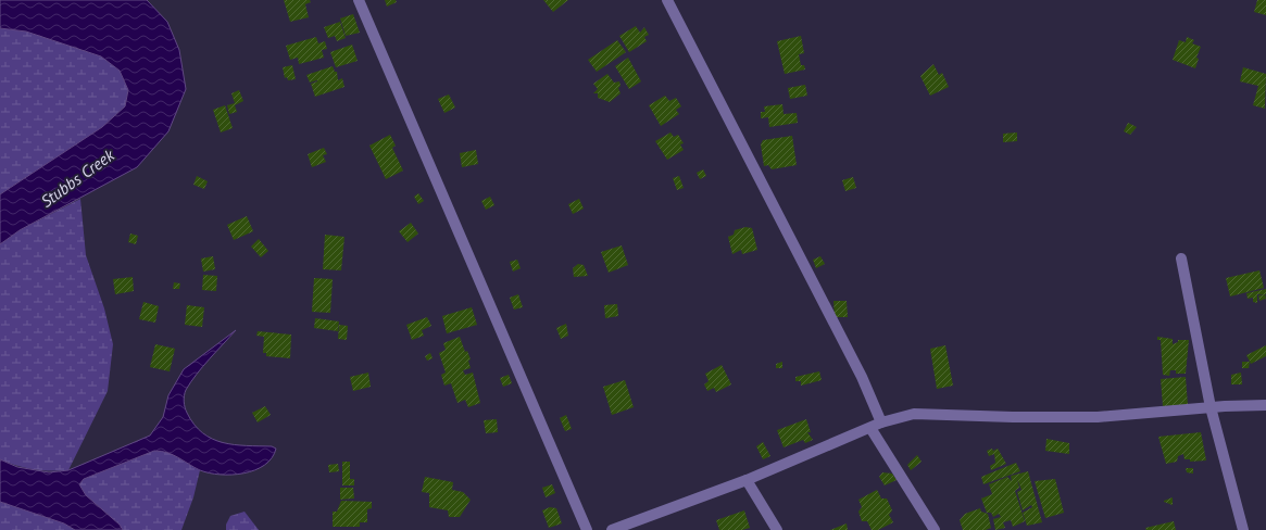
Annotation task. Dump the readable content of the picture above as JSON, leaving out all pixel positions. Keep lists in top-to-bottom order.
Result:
{
  "water": ["Stubbs Creek"]
}
